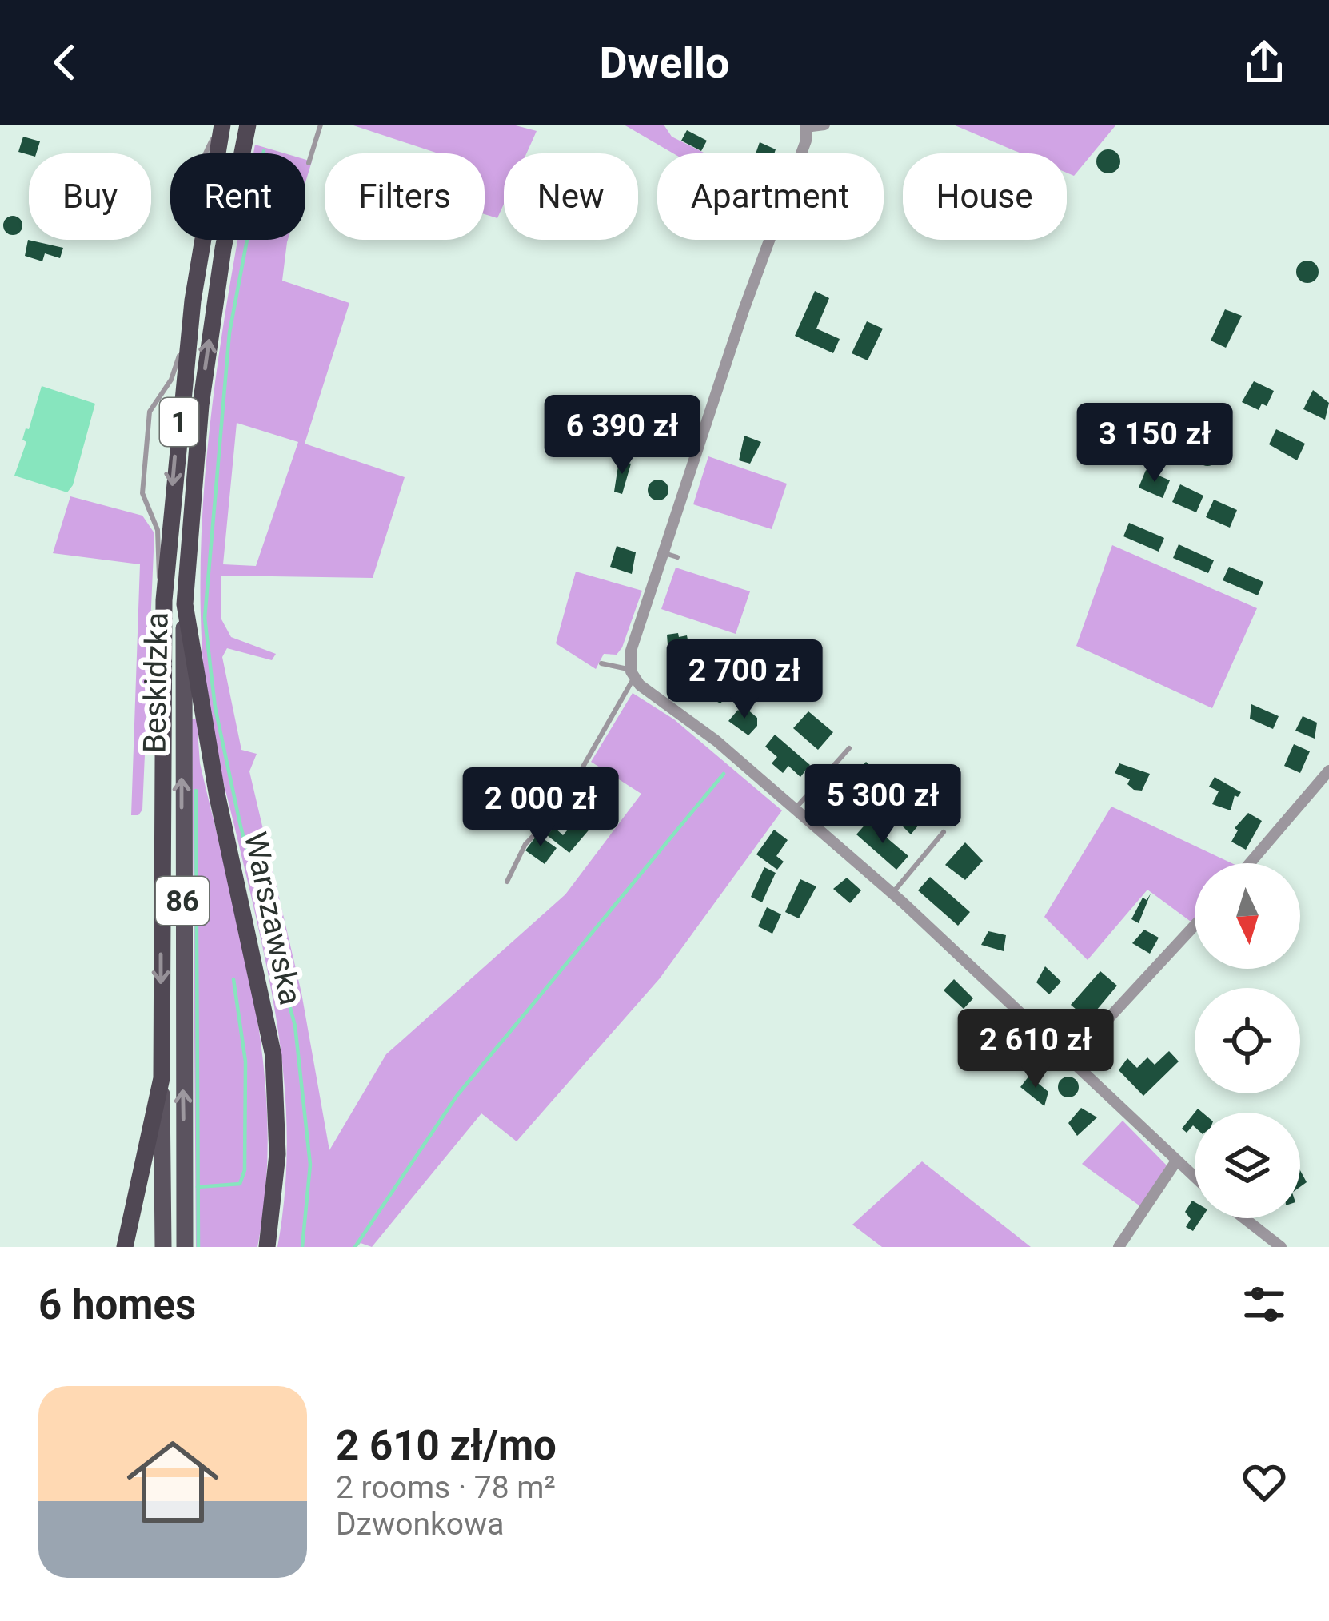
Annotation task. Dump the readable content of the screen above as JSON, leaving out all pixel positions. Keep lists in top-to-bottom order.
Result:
{
  "streets": {
    "highway": ["1", "Beskidzka", "Warszawska"],
    "main road": ["86"]
  },
  "crossings": [
    ["1", "Beskidzka"],
    ["Beskidzka", "Warszawska"]
  ],
  "north": "bottom",
  "page": {
    "header": "Dwello",
    "chip": [
      "Buy",
      "Rent",
      "Filters",
      "New",
      "Apartment",
      "House"
    ],
    "price": [
      "6 390 zł",
      "3 150 zł",
      "2 700 zł",
      "5 300 zł",
      "2 000 zł",
      "2 610 zł"
    ],
    "heading": "6 homes",
    "list": [
      {
        "name": "2 610 zł/mo",
        "note": "2 rooms · 78 m² · Dzwonkowa"
      }
    ]
  }
}
